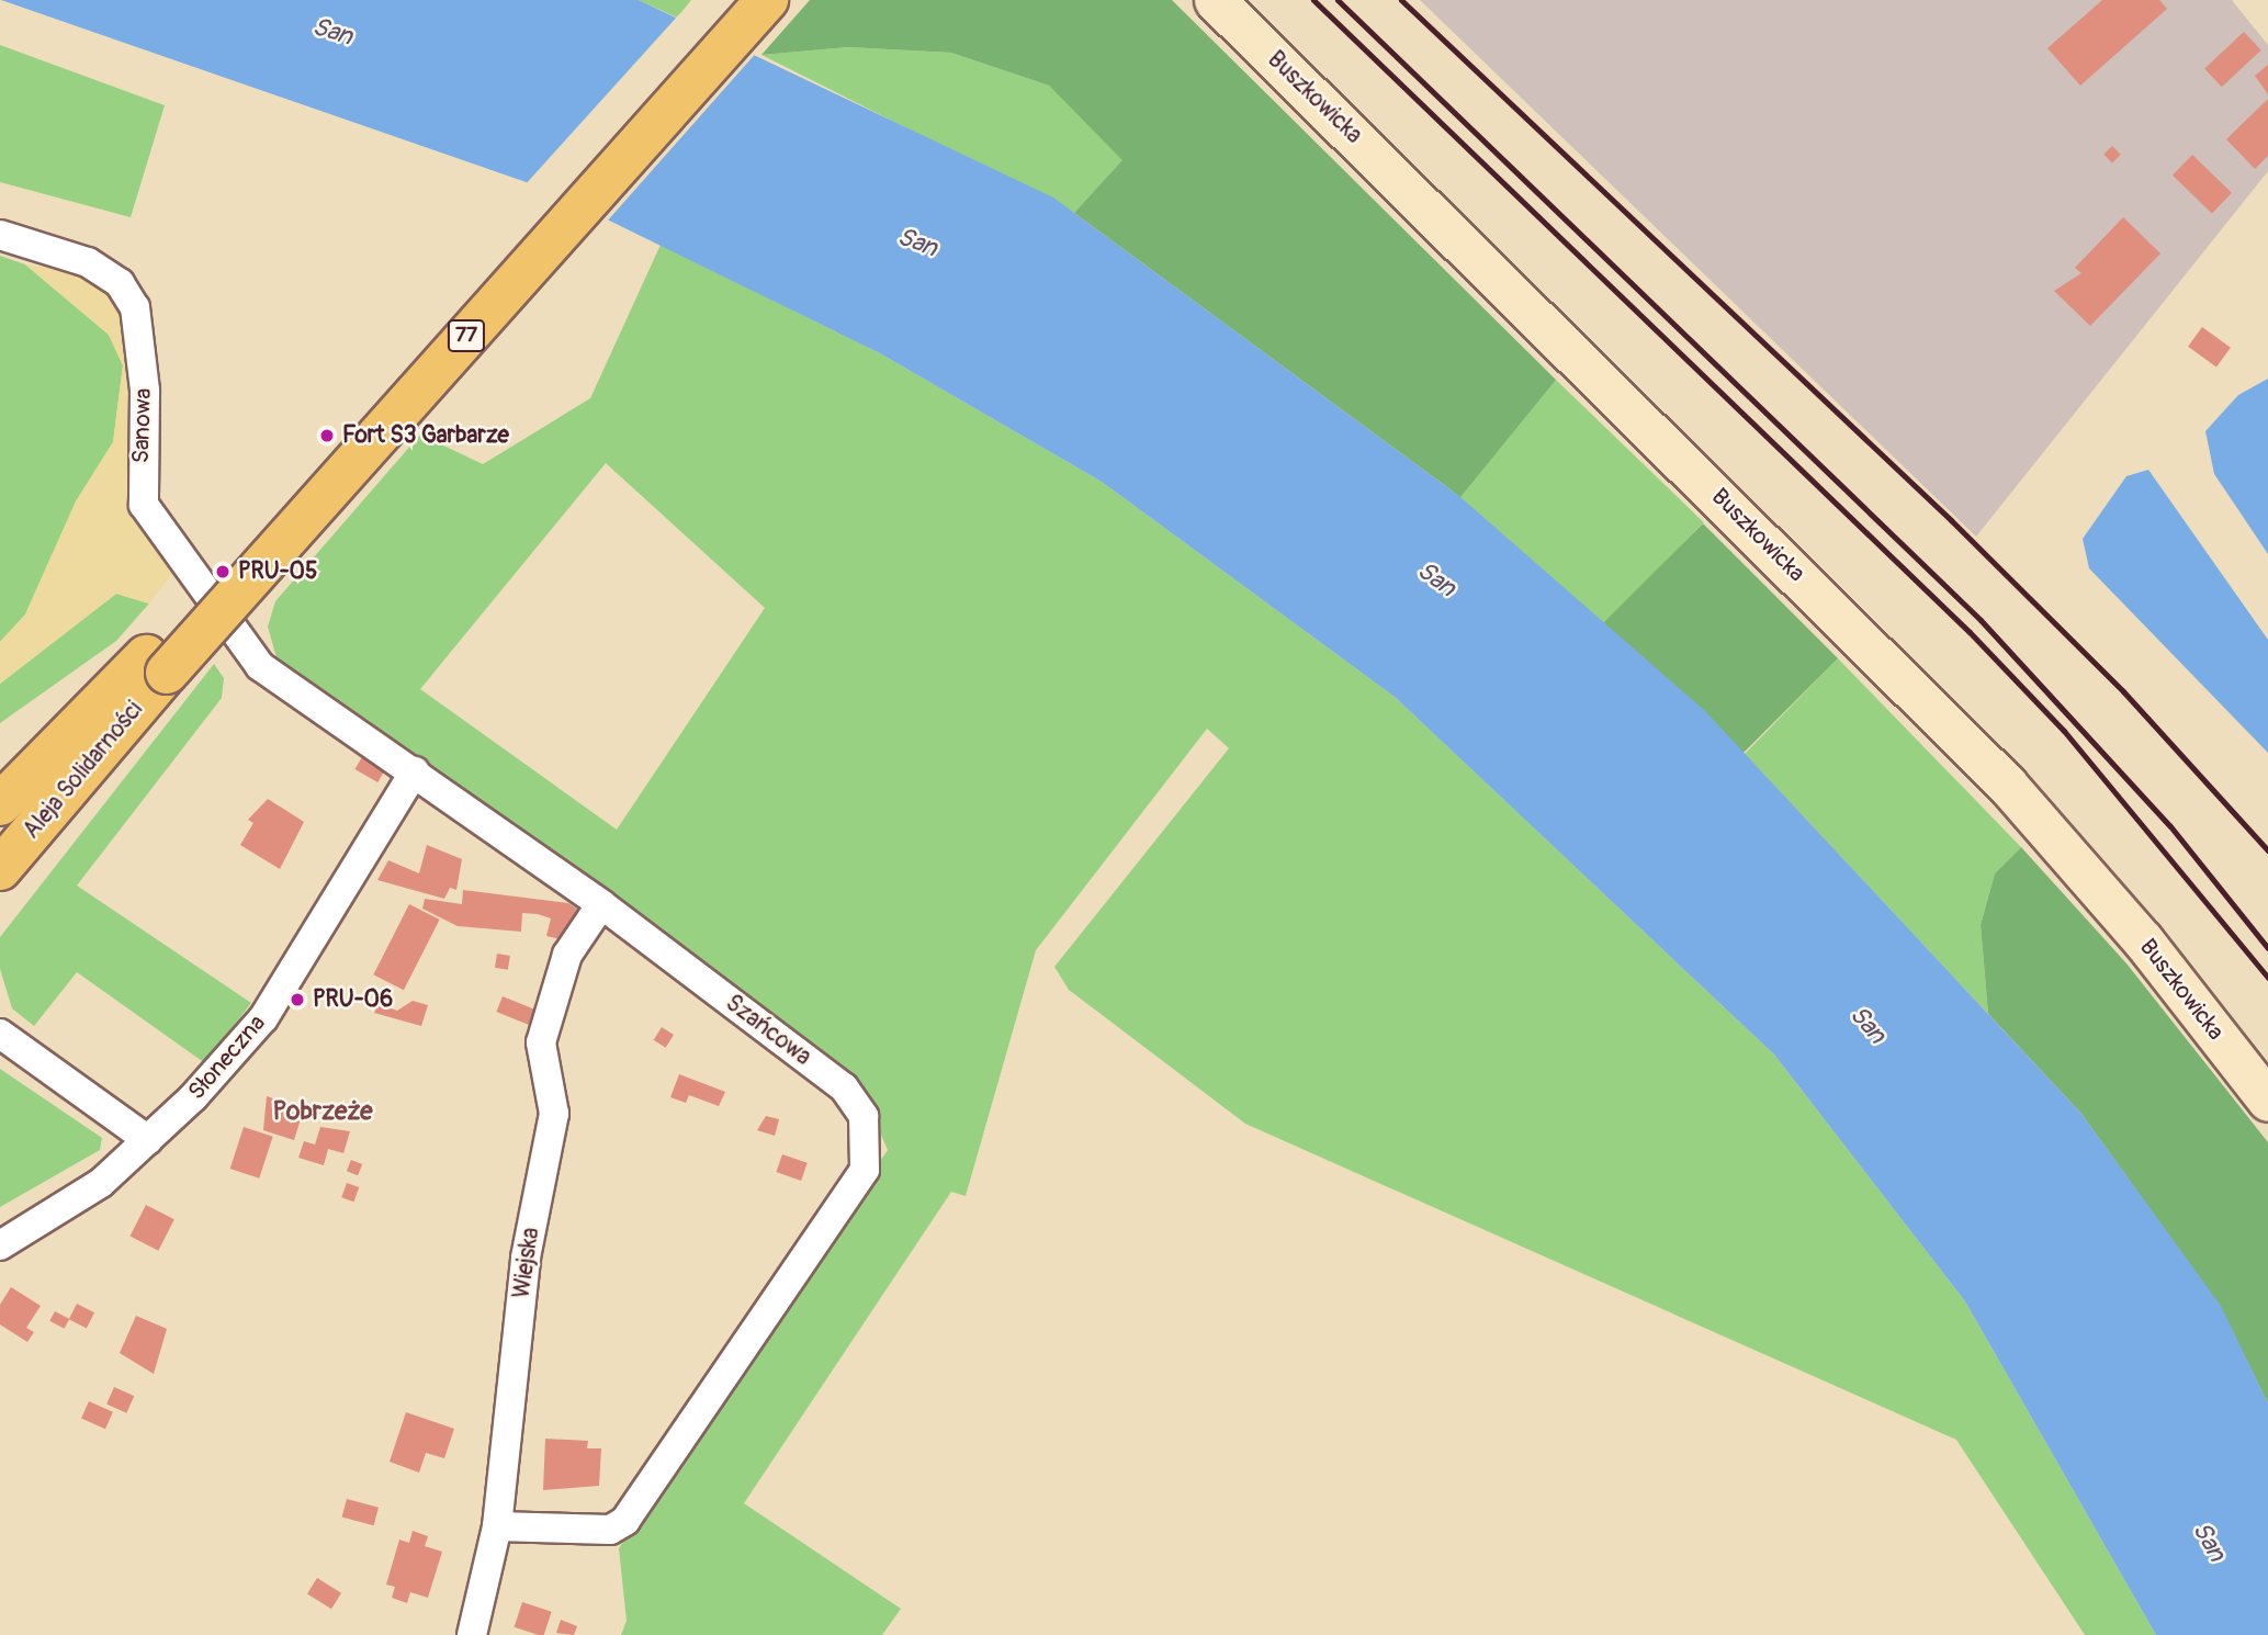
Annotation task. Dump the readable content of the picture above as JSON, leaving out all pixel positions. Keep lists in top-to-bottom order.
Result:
{
  "streets": {
    "highway": ["77", "Aleja Solidarności"],
    "street": [
      "Buszkowicka",
      "Sanowa",
      "Szańcowa",
      "Słoneczna",
      "Wiejska"
    ]
  },
  "crossings": [
    ["77", "Aleja Solidarności"],
    ["Sanowa", "Szańcowa"],
    ["Szańcowa", "Słoneczna"],
    ["Szańcowa", "Wiejska"]
  ],
  "districts": ["Pobrzeże"],
  "water": ["San"],
  "places": ["Fort S3 Garbarze", "PRU-05", "PRU-06"]
}
